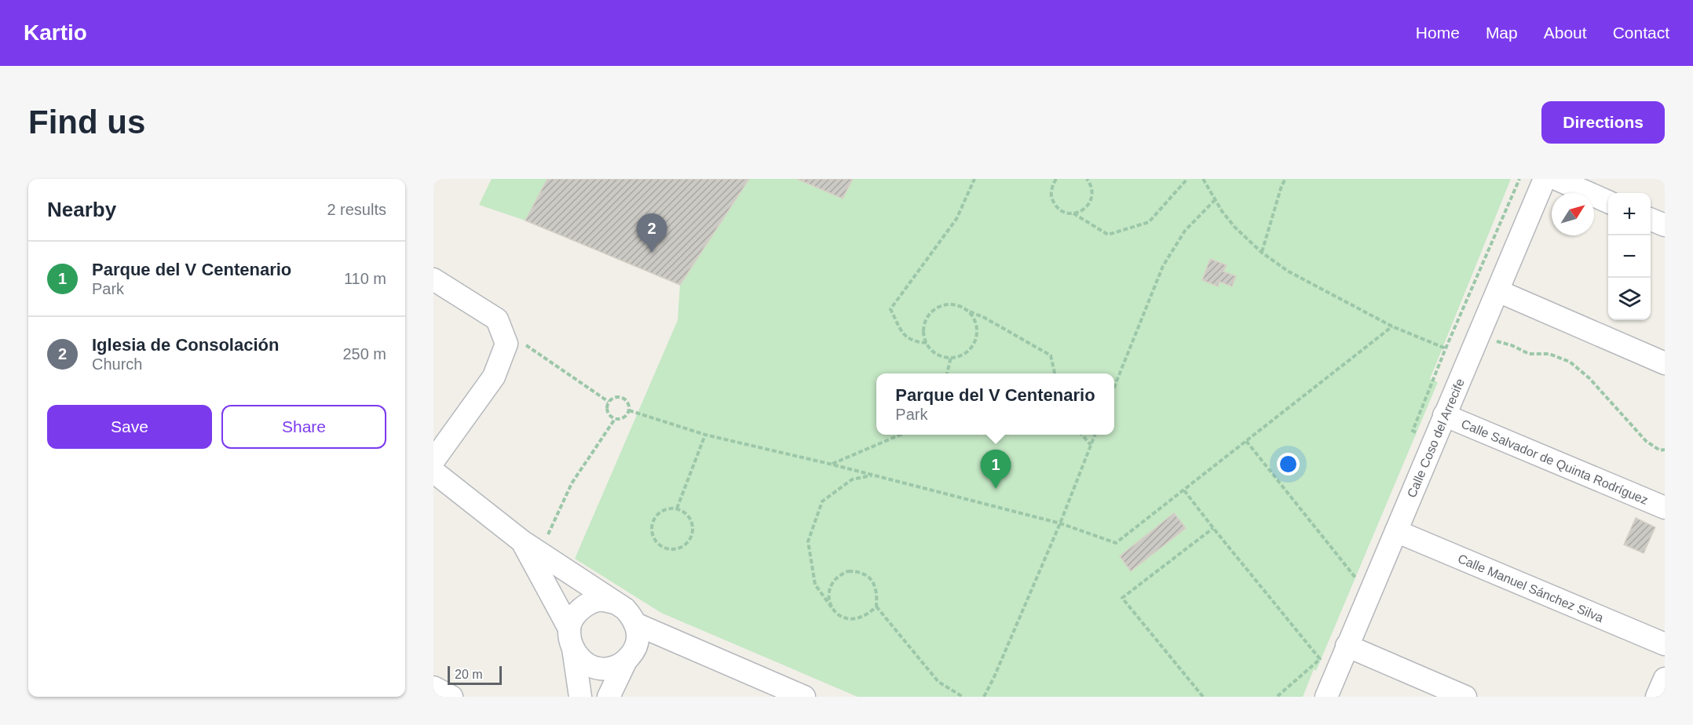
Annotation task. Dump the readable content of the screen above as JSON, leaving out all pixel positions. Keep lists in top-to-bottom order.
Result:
{
  "streets": {
    "street": ["Calle Coso del Arrecife", "Calle Salvador de Quinta Rodríguez", "Calle Manuel Sánchez Silva"]
  },
  "crossings": [
    ["Calle Coso del Arrecife", "Calle Salvador de Quinta Rodríguez"],
    ["Calle Coso del Arrecife", "Calle Manuel Sánchez Silva"]
  ],
  "scale_bar": "20 m",
  "north": "top right",
  "page": {
    "header": "Kartio",
    "nav": [
      "Home",
      "Map",
      "About",
      "Contact"
    ],
    "buttons": [
      "Directions",
      ["Save", "Share"]
    ],
    "title": "Find us",
    "heading": ["Nearby", "2 results"],
    "map_buttons": ["+", "−"],
    "pins": ["2", "1"],
    "list": [
      {
        "mark": "1",
        "name": "Parque del V Centenario",
        "note": "Park",
        "value": "110 m"
      },
      {
        "mark": "2",
        "name": "Iglesia de Consolación",
        "note": "Church",
        "value": "250 m"
      }
    ],
    "popup": ["Parque del V Centenario", "Park"],
    "scale": "20 m"
  }
}
